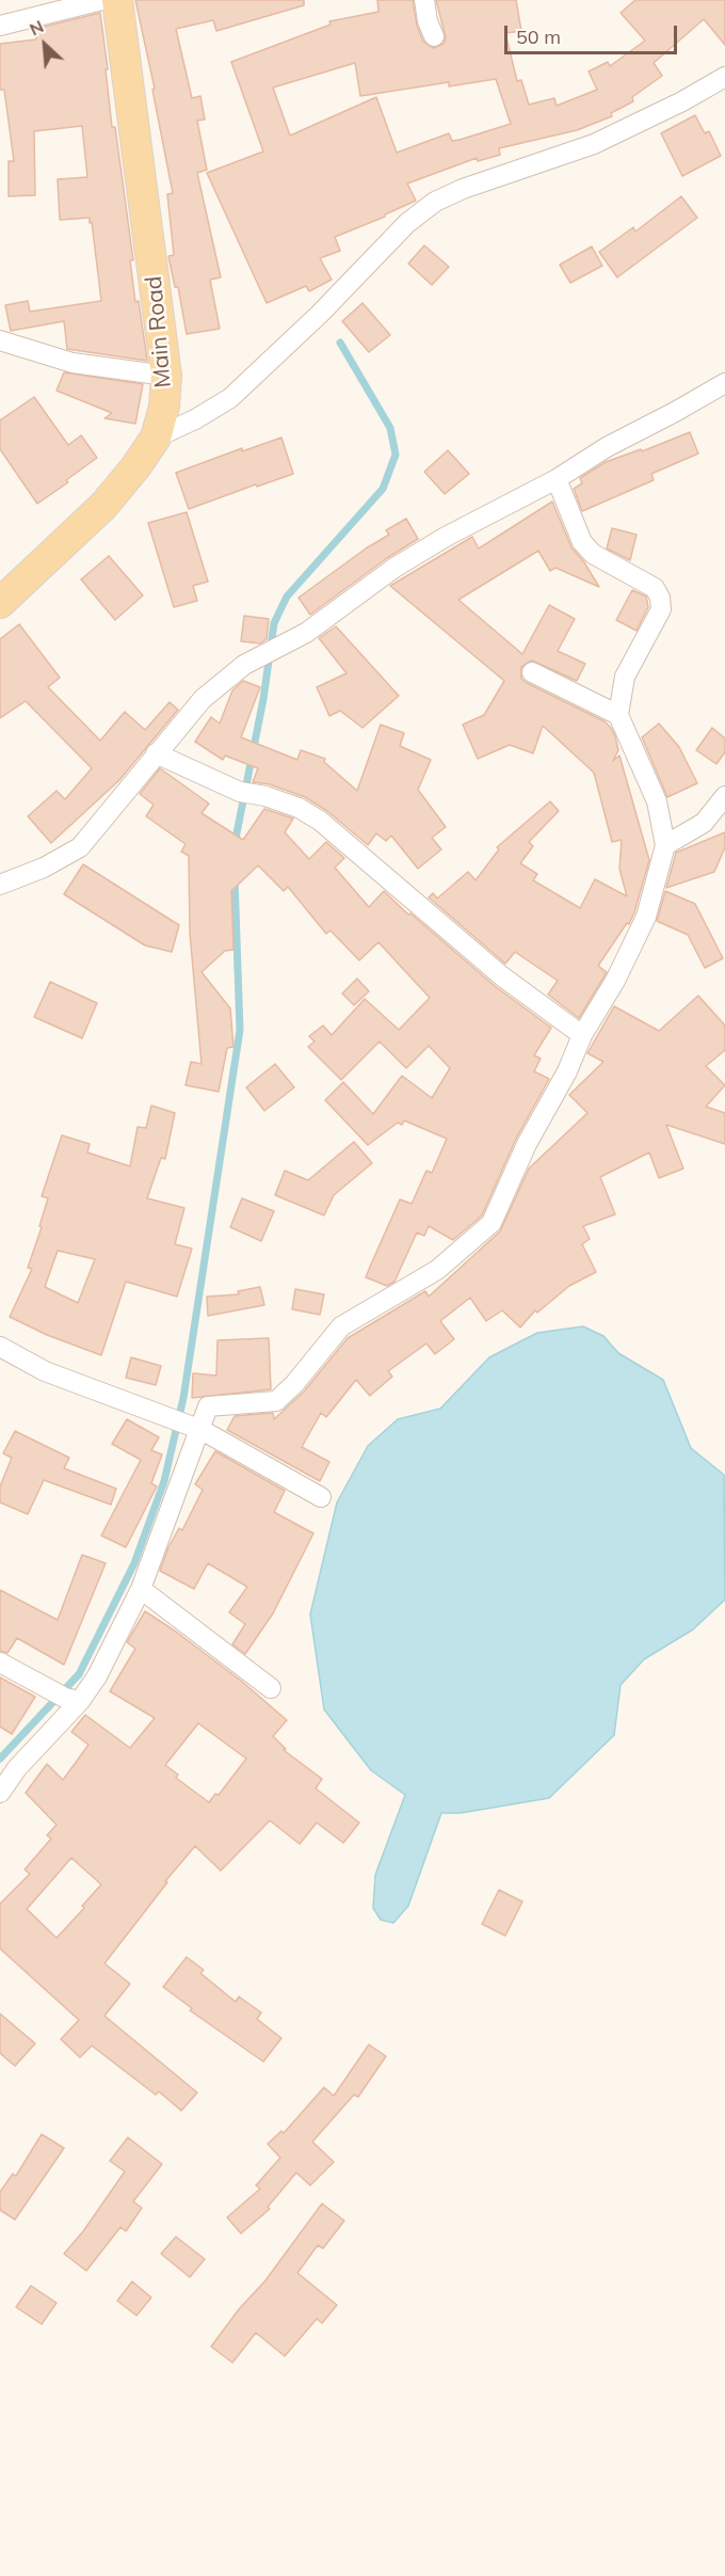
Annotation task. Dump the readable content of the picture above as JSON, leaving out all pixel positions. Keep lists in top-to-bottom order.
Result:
{
  "streets": {
    "main road": ["Main Road"]
  },
  "scale_bar": "50 m",
  "north": "top left"
}
